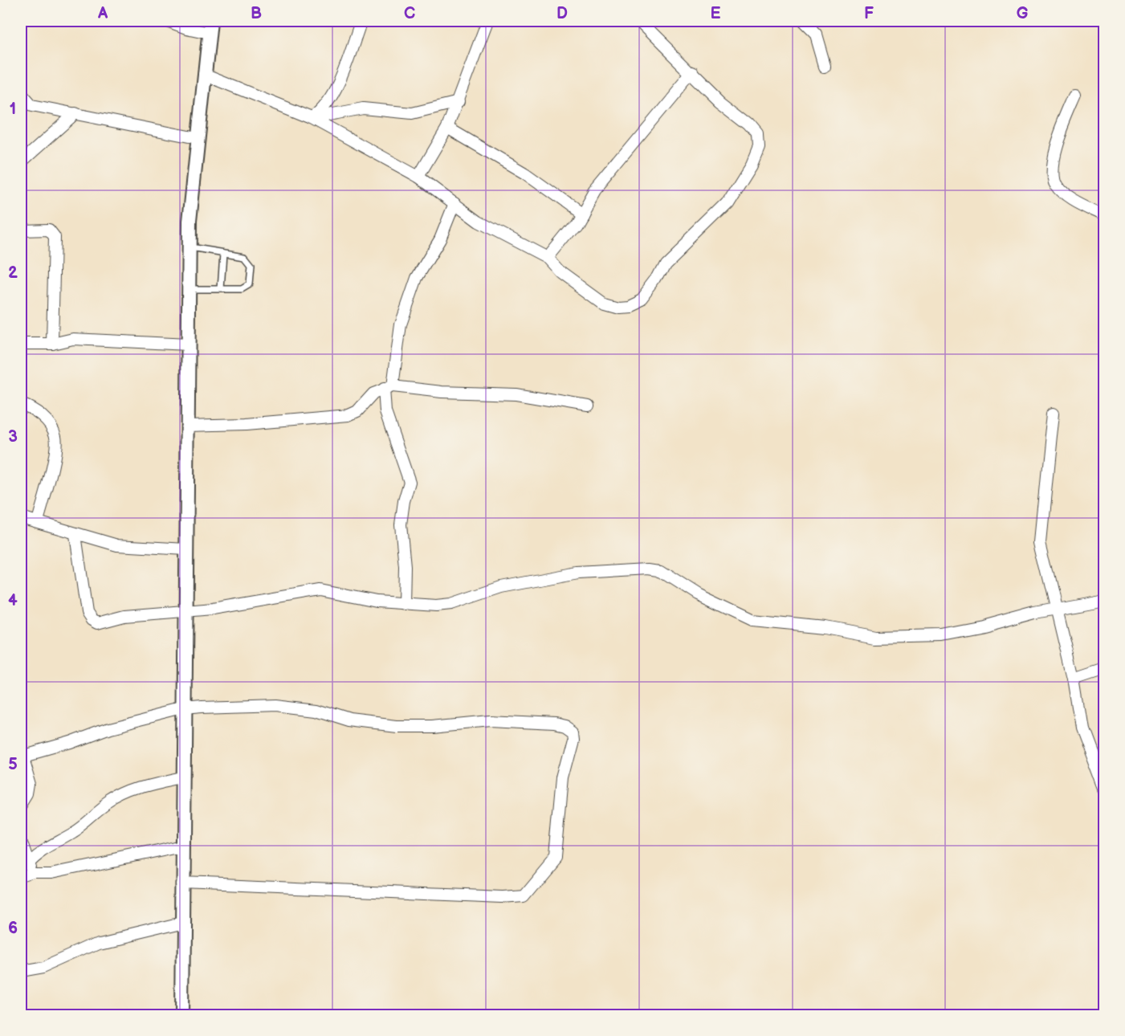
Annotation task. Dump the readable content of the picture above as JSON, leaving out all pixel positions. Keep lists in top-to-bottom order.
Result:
{
  "grid": {
    "columns": [
      "A",
      "B",
      "C",
      "D",
      "E",
      "F",
      "G"
    ],
    "rows": [
      "1",
      "2",
      "3",
      "4",
      "5",
      "6"
    ]
  }
}
